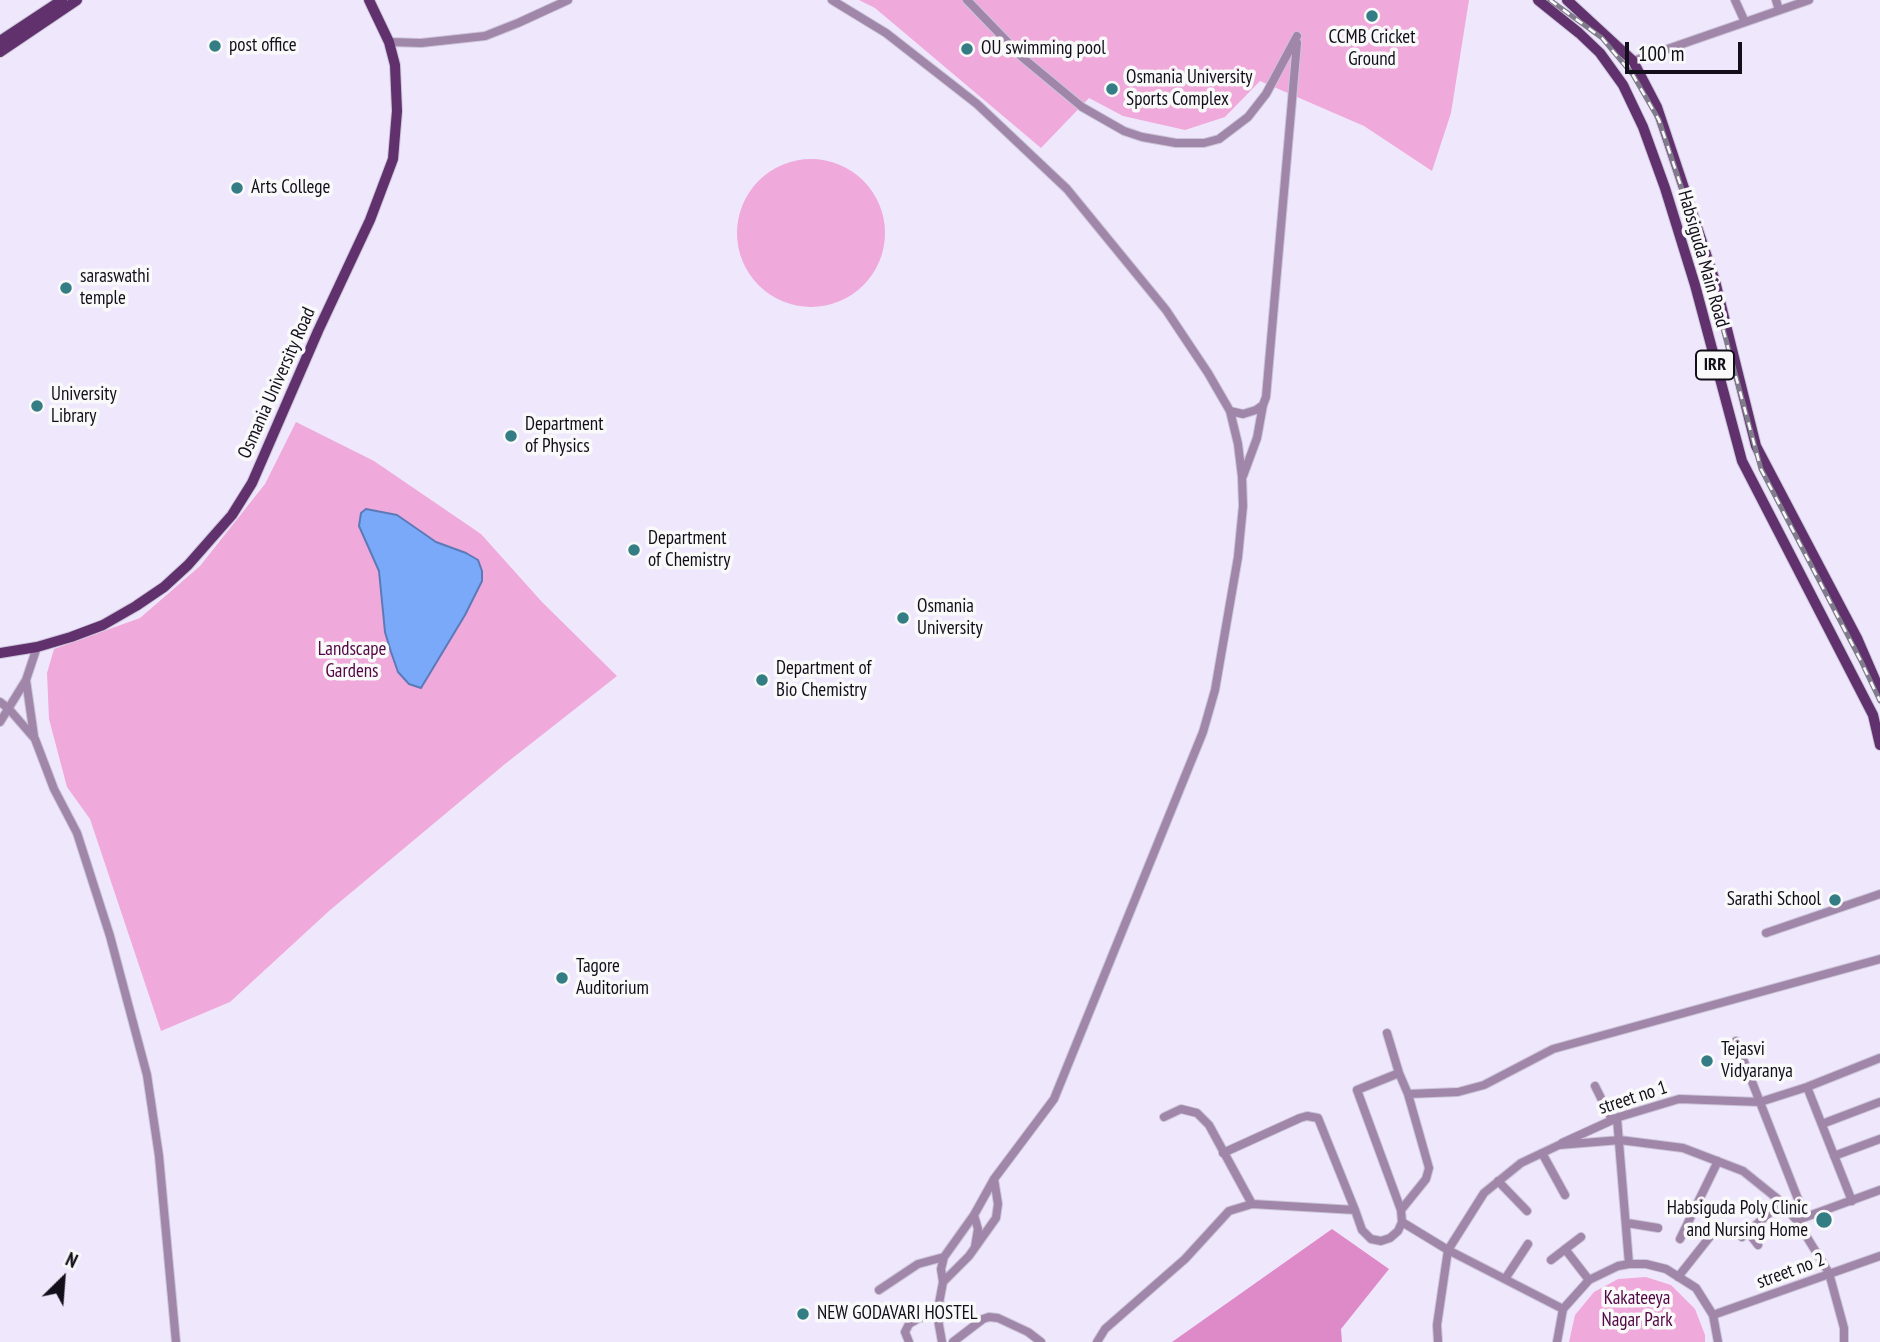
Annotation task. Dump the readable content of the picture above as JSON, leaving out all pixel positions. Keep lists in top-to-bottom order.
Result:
{
  "streets": {
    "main road": ["Habsiguda Main Road", "IRR", "Osmania University Road"],
    "street": ["street no 1", "street no 2"]
  },
  "parks": ["Landscape Gardens", "Kakateeya Nagar Park"],
  "places": [
    "CCMB Cricket Ground",
    "post office",
    "OU swimming pool",
    "Osmania University Sports Complex",
    "Arts College",
    "saraswathi temple",
    "University Library",
    "Department of Physics",
    "Department of Chemistry",
    "Osmania University",
    "Department of Bio Chemistry",
    "Sarathi School",
    "Tagore Auditorium",
    "Tejasvi Vidyaranya",
    "Habsiguda Poly Clinic and Nursing Home",
    "NEW GODAVARI HOSTEL"
  ],
  "scale_bar": "100 m",
  "north": "top right"
}
